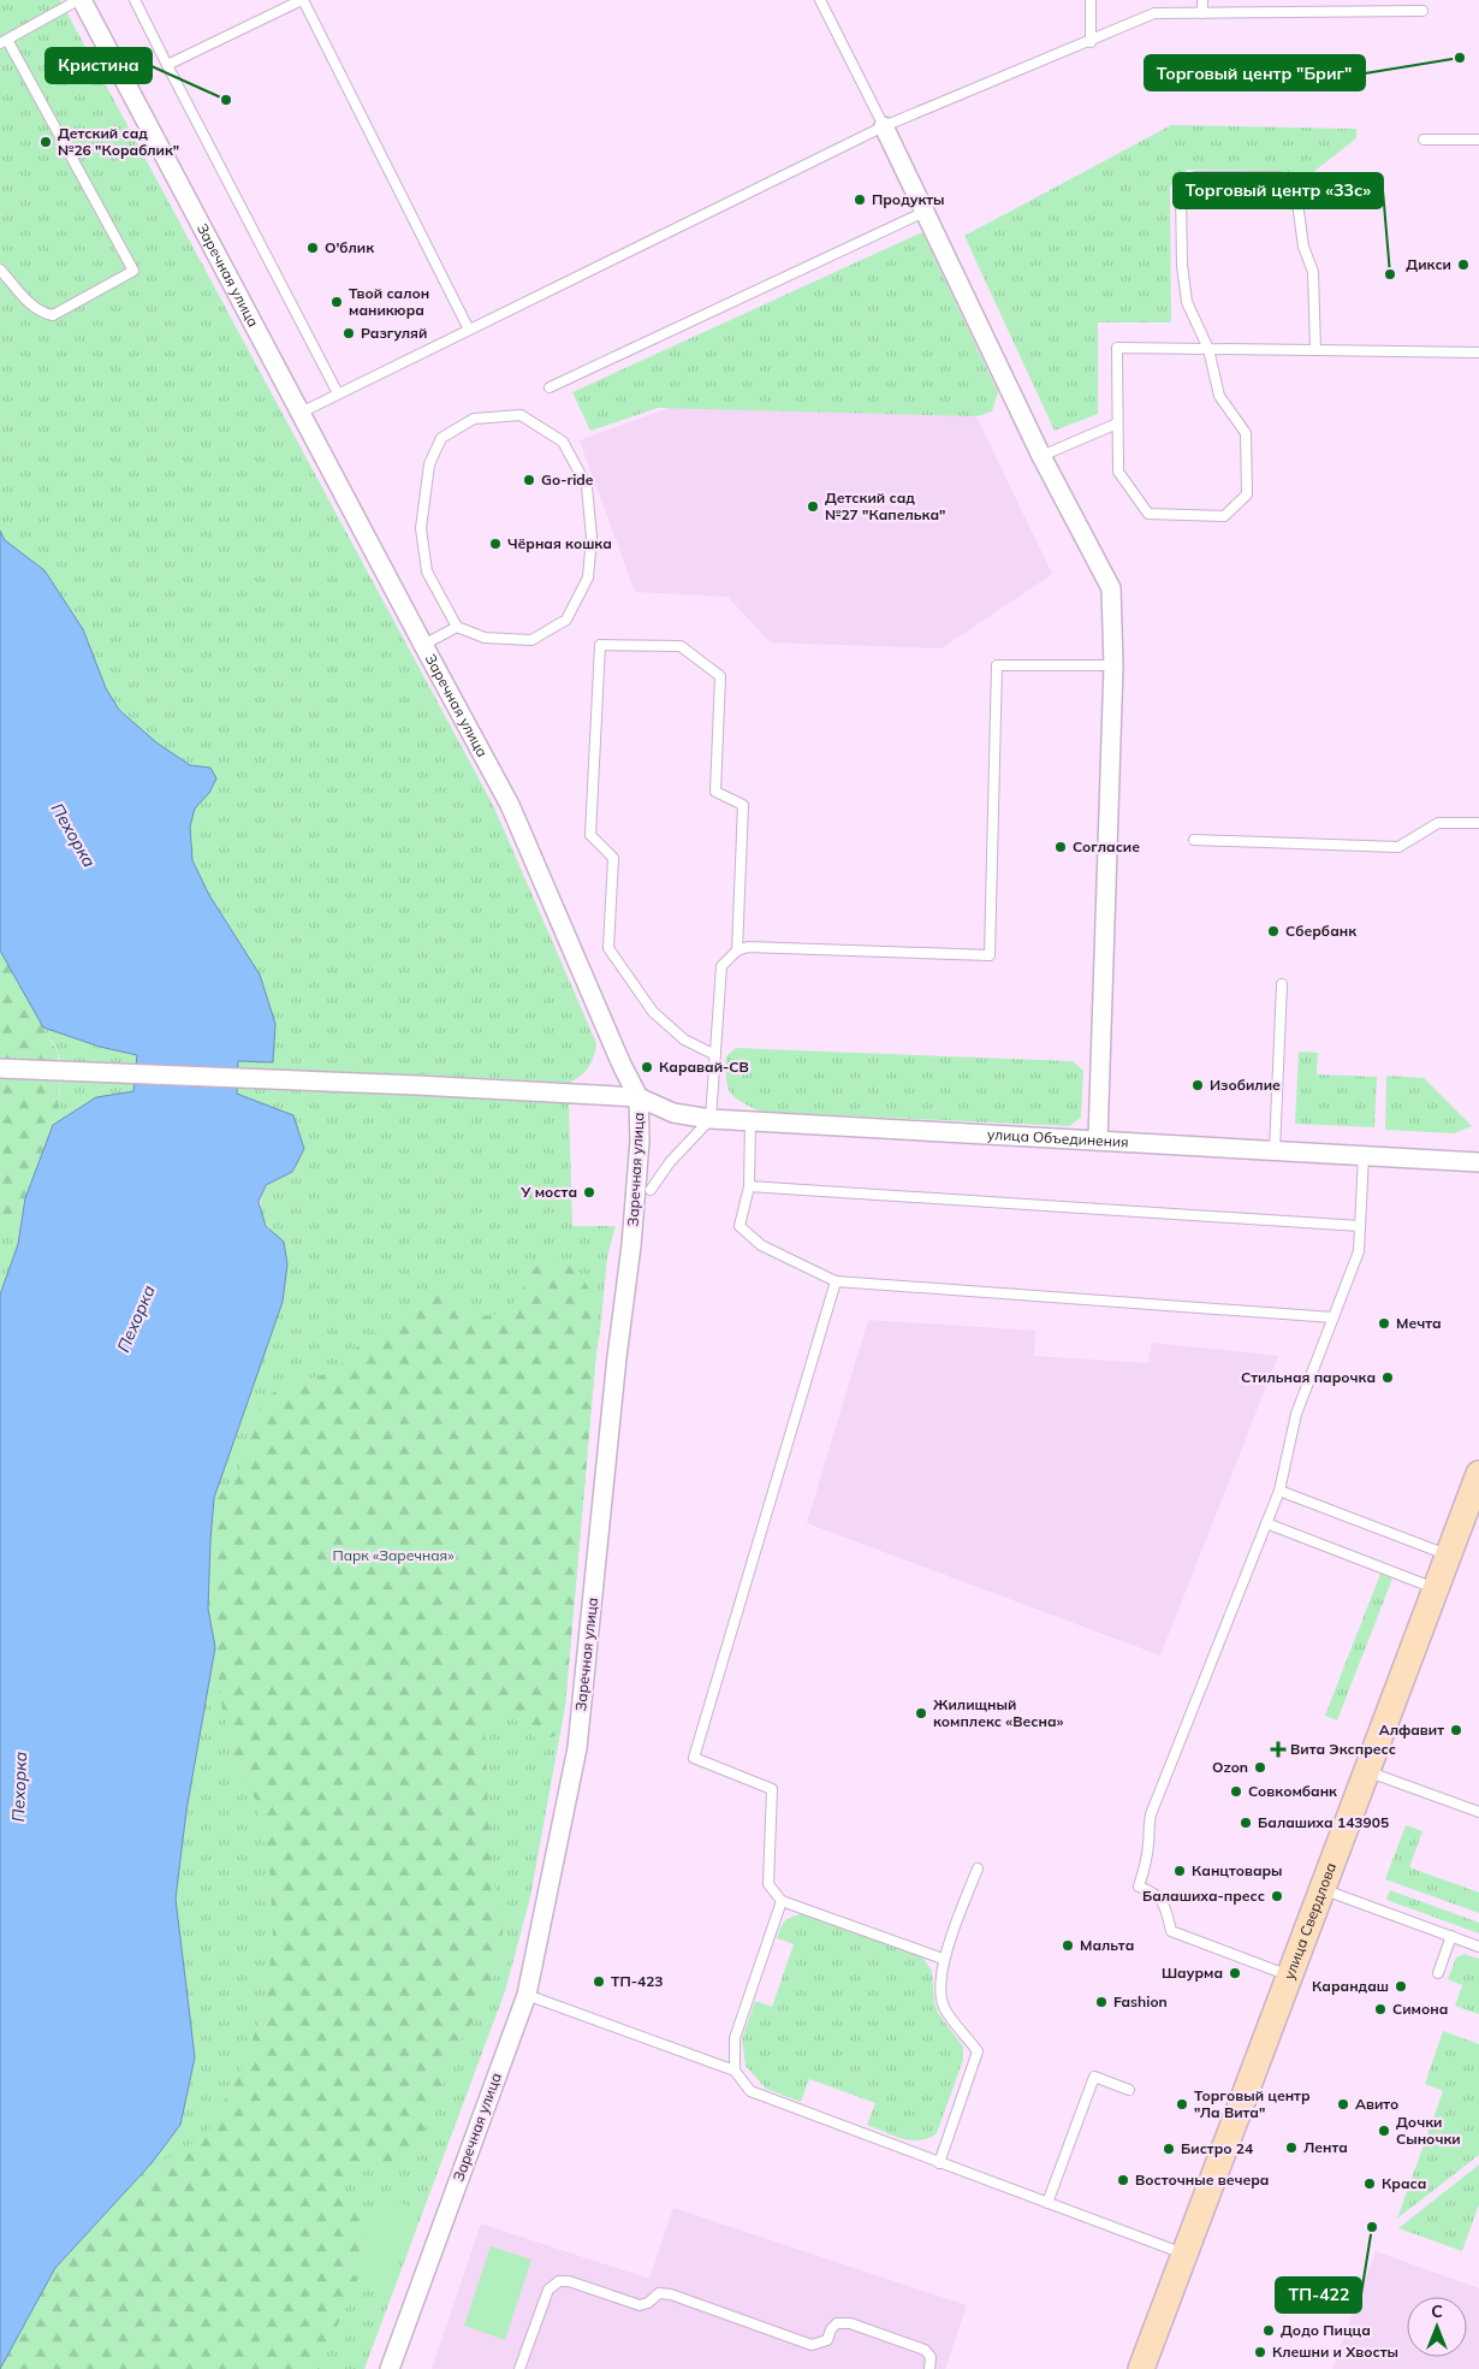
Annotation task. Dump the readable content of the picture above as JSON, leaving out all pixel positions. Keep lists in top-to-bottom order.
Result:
{
  "streets": {
    "main road": ["улица Свердлова"],
    "street": ["Заречная улица", "улица Объединения"]
  },
  "crossings": [
    ["Заречная улица", "улица Объединения"]
  ],
  "water": ["Пехорка"],
  "parks": ["Парк «Заречная»"],
  "places": {
    "other": [
      "Торговый центр \"Бриг\"",
      "Кристина",
      "Детский сад №26 \"Кораблик\"",
      "Продукты",
      "О'блик",
      "Дикси",
      "Торговый центр «33с»",
      "Твой салон маникюра",
      "Разгуляй",
      "Go-ride",
      "Детский сад №27 \"Капелька\"",
      "Чёрная кошка",
      "Согласие",
      "Сбербанк",
      "Каравай-СВ",
      "Изобилие",
      "У моста",
      "Мечта",
      "Стильная парочка",
      "Жилищный комплекс «Весна»",
      "Алфавит",
      "Ozon",
      "Совкомбанк",
      "Балашиха 143905",
      "Канцтовары",
      "Балашиха-пресс",
      "Мальта",
      "Шаурма",
      "ТП-423",
      "Карандаш",
      "Fashion",
      "Симона",
      "Торговый центр \"Ла Вита\"",
      "Авито",
      "Дочки Сыночки",
      "Лента",
      "Бистро 24",
      "Восточные вечера",
      "Краса",
      "ТП-422",
      "Додо Пицца",
      "Клешни и Хвосты"
    ],
    "health": ["Вита Экспресс"]
  },
  "north": "top"
}
